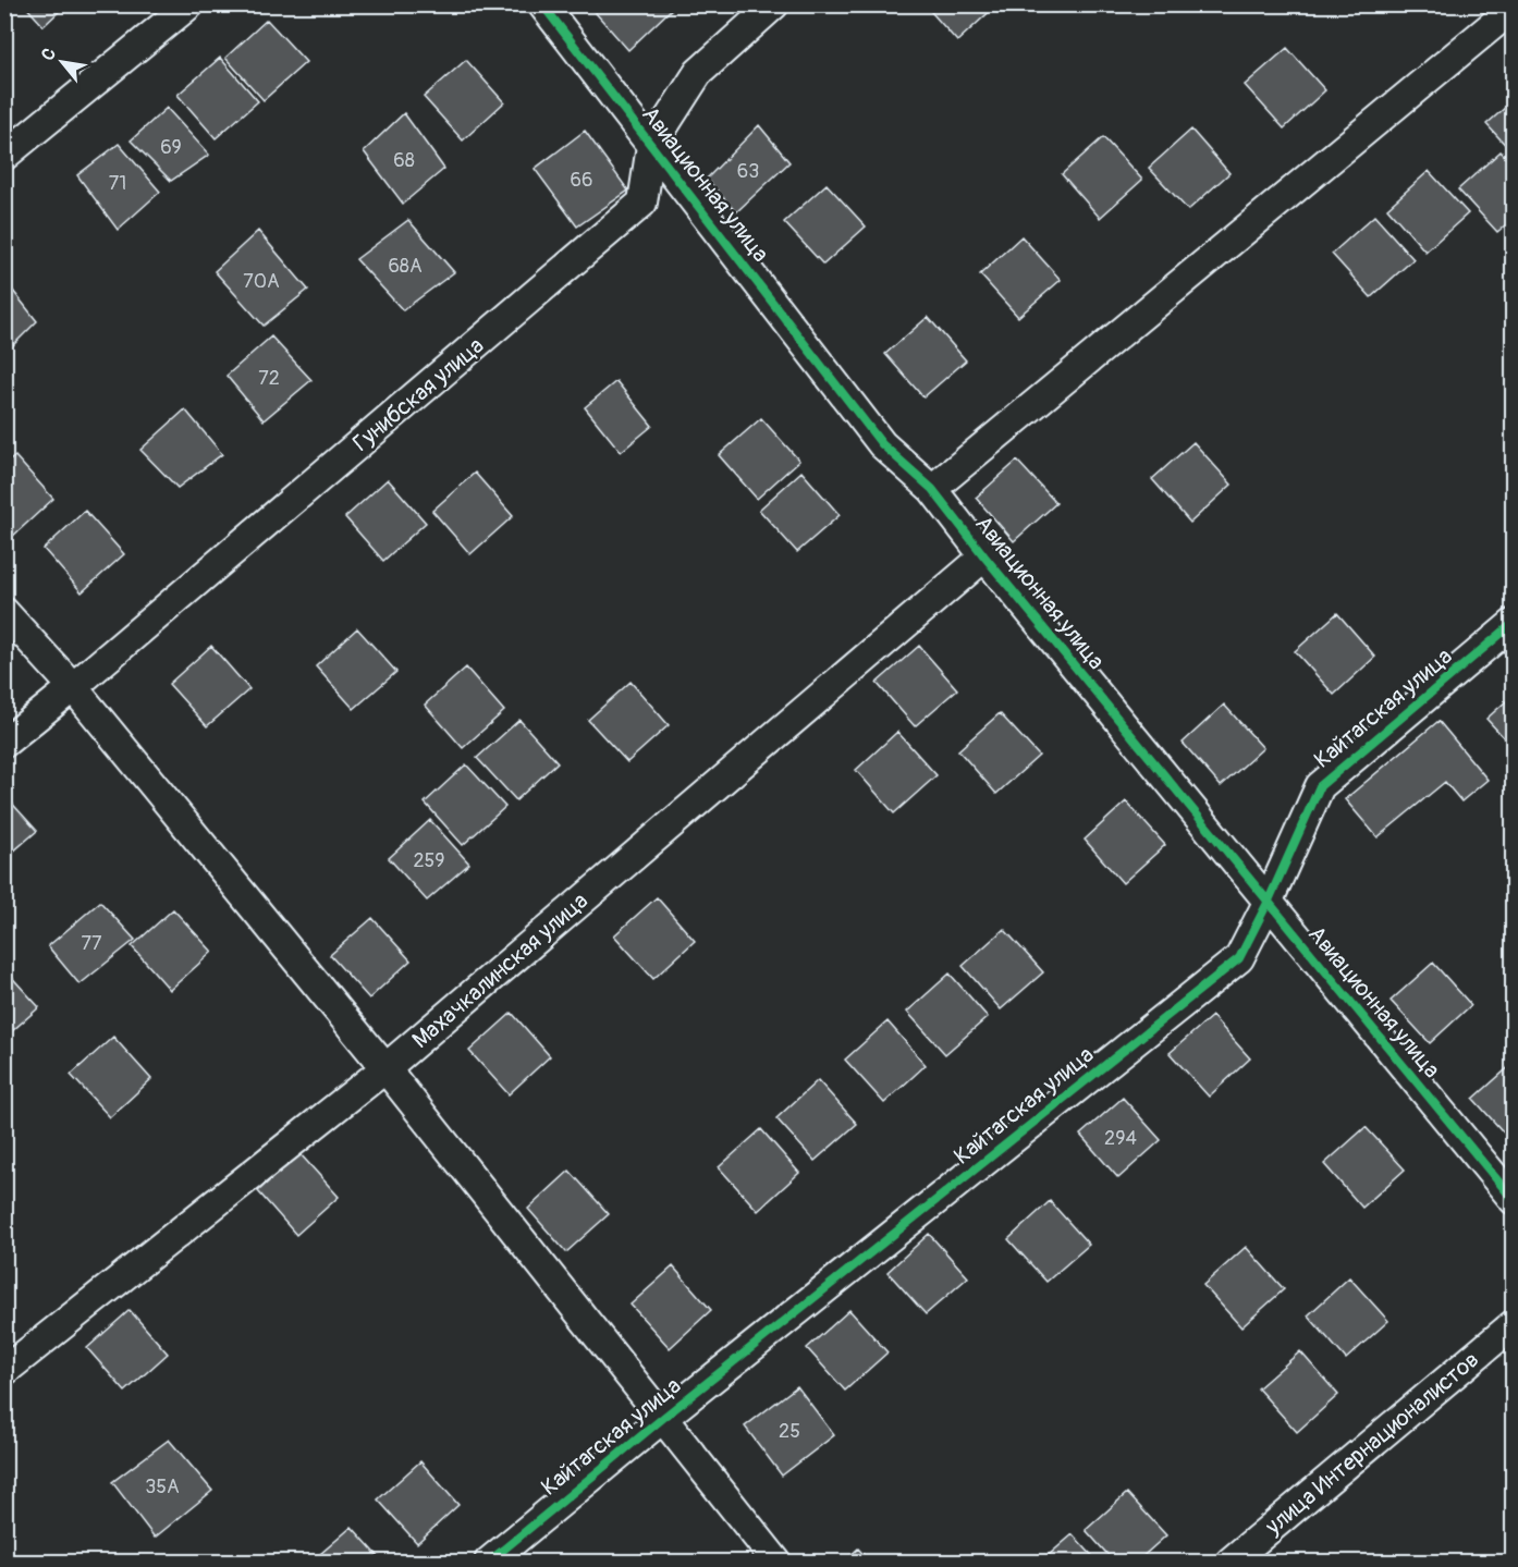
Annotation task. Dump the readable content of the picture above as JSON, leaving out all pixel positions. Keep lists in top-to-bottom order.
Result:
{
  "streets": {
    "street": [
      "Авиационная улица",
      "Гунибская улица",
      "Кайтагская улица",
      "Махачкалинская улица",
      "улица Интернационалистов"
    ]
  },
  "crossings": [
    ["Авиационная улица", "Гунибская улица"],
    ["Авиационная улица", "Кайтагская улица"],
    ["Авиационная улица", "Махачкалинская улица"]
  ],
  "house_numbers": [
    "69",
    "68",
    "63",
    "66",
    "71",
    "68А",
    "70А",
    "72",
    "259",
    "77",
    "294",
    "25",
    "35А"
  ],
  "north": "top left"
}
